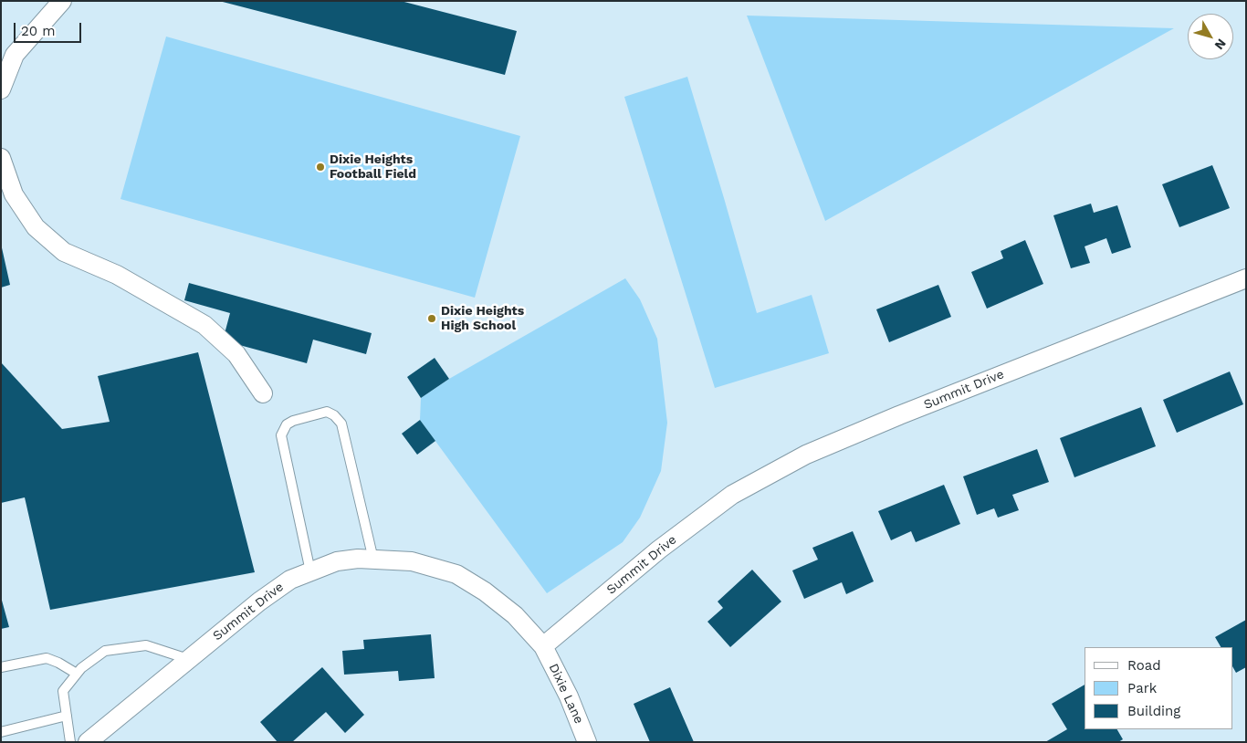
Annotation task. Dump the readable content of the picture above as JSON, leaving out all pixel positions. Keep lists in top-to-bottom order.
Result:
{
  "streets": {
    "street": ["Summit Drive", "Dixie Lane"]
  },
  "crossings": [
    ["Summit Drive", "Dixie Lane"]
  ],
  "places": ["Dixie Heights Football Field", "Dixie Heights High School"],
  "legend": ["Road", "Park", "Building"],
  "scale_bar": "20 m",
  "north": "bottom right"
}
